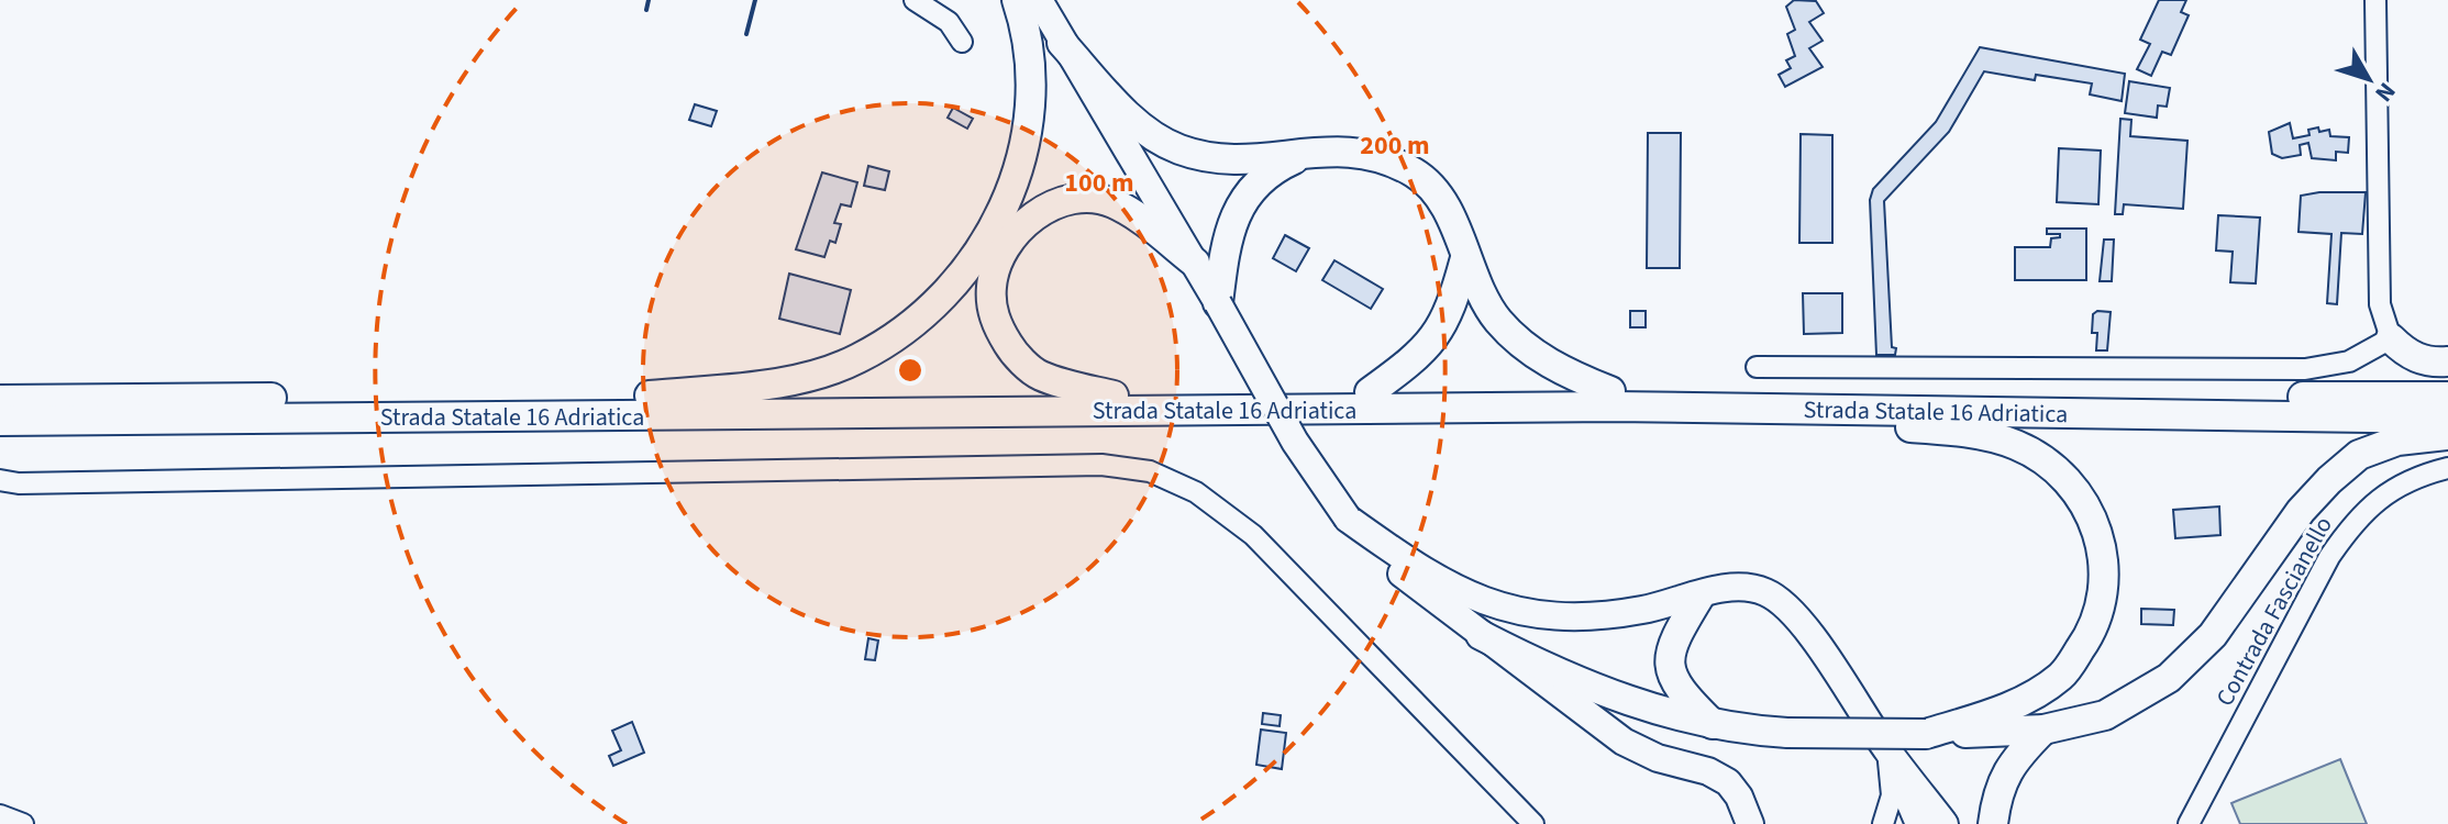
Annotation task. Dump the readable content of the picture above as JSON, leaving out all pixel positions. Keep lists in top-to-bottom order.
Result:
{
  "streets": {
    "highway": ["Strada Statale 16 Adriatica"],
    "street": ["Contrada Fascianello"]
  },
  "north": "bottom right",
  "rings": ["200 m", "100 m"]
}
